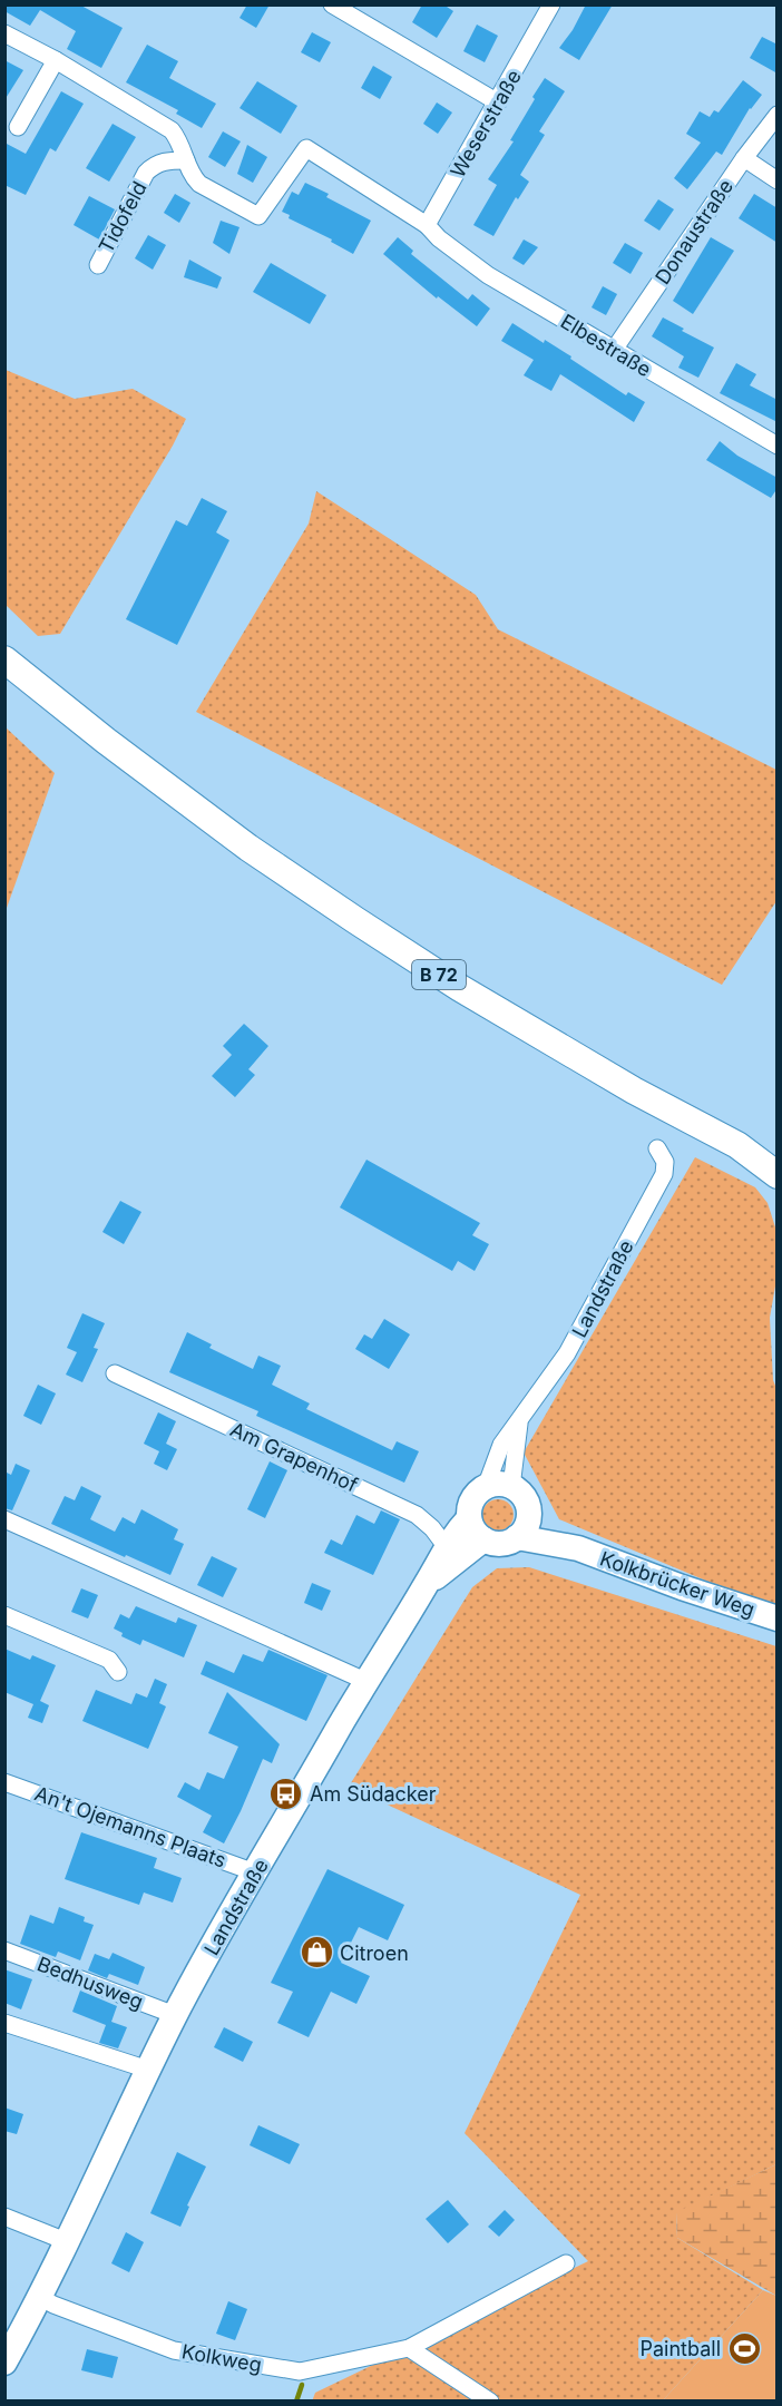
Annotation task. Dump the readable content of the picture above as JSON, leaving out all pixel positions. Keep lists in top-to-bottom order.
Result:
{
  "streets": {
    "main road": ["B 72"],
    "street": [
      "Weserstraße",
      "Tidofeld",
      "Donaustraße",
      "Elbestraße",
      "Landstraße",
      "Am Grapenhof",
      "Kolkbrücker Weg",
      "An't Ojemanns Plaats",
      "Bedhusweg",
      "Kolkweg"
    ]
  },
  "crossings": [
    ["Weserstraße", "Elbestraße"],
    ["Donaustraße", "Elbestraße"],
    ["Landstraße", "Am Grapenhof"],
    ["Landstraße", "Kolkbrücker Weg"],
    ["Landstraße", "An't Ojemanns Plaats"],
    ["Landstraße", "Bedhusweg"],
    ["Landstraße", "Kolkweg"]
  ],
  "places": {
    "bus stop": ["Am Südacker"],
    "shop": ["Citroen"],
    "sports": ["Paintball"]
  }
}
